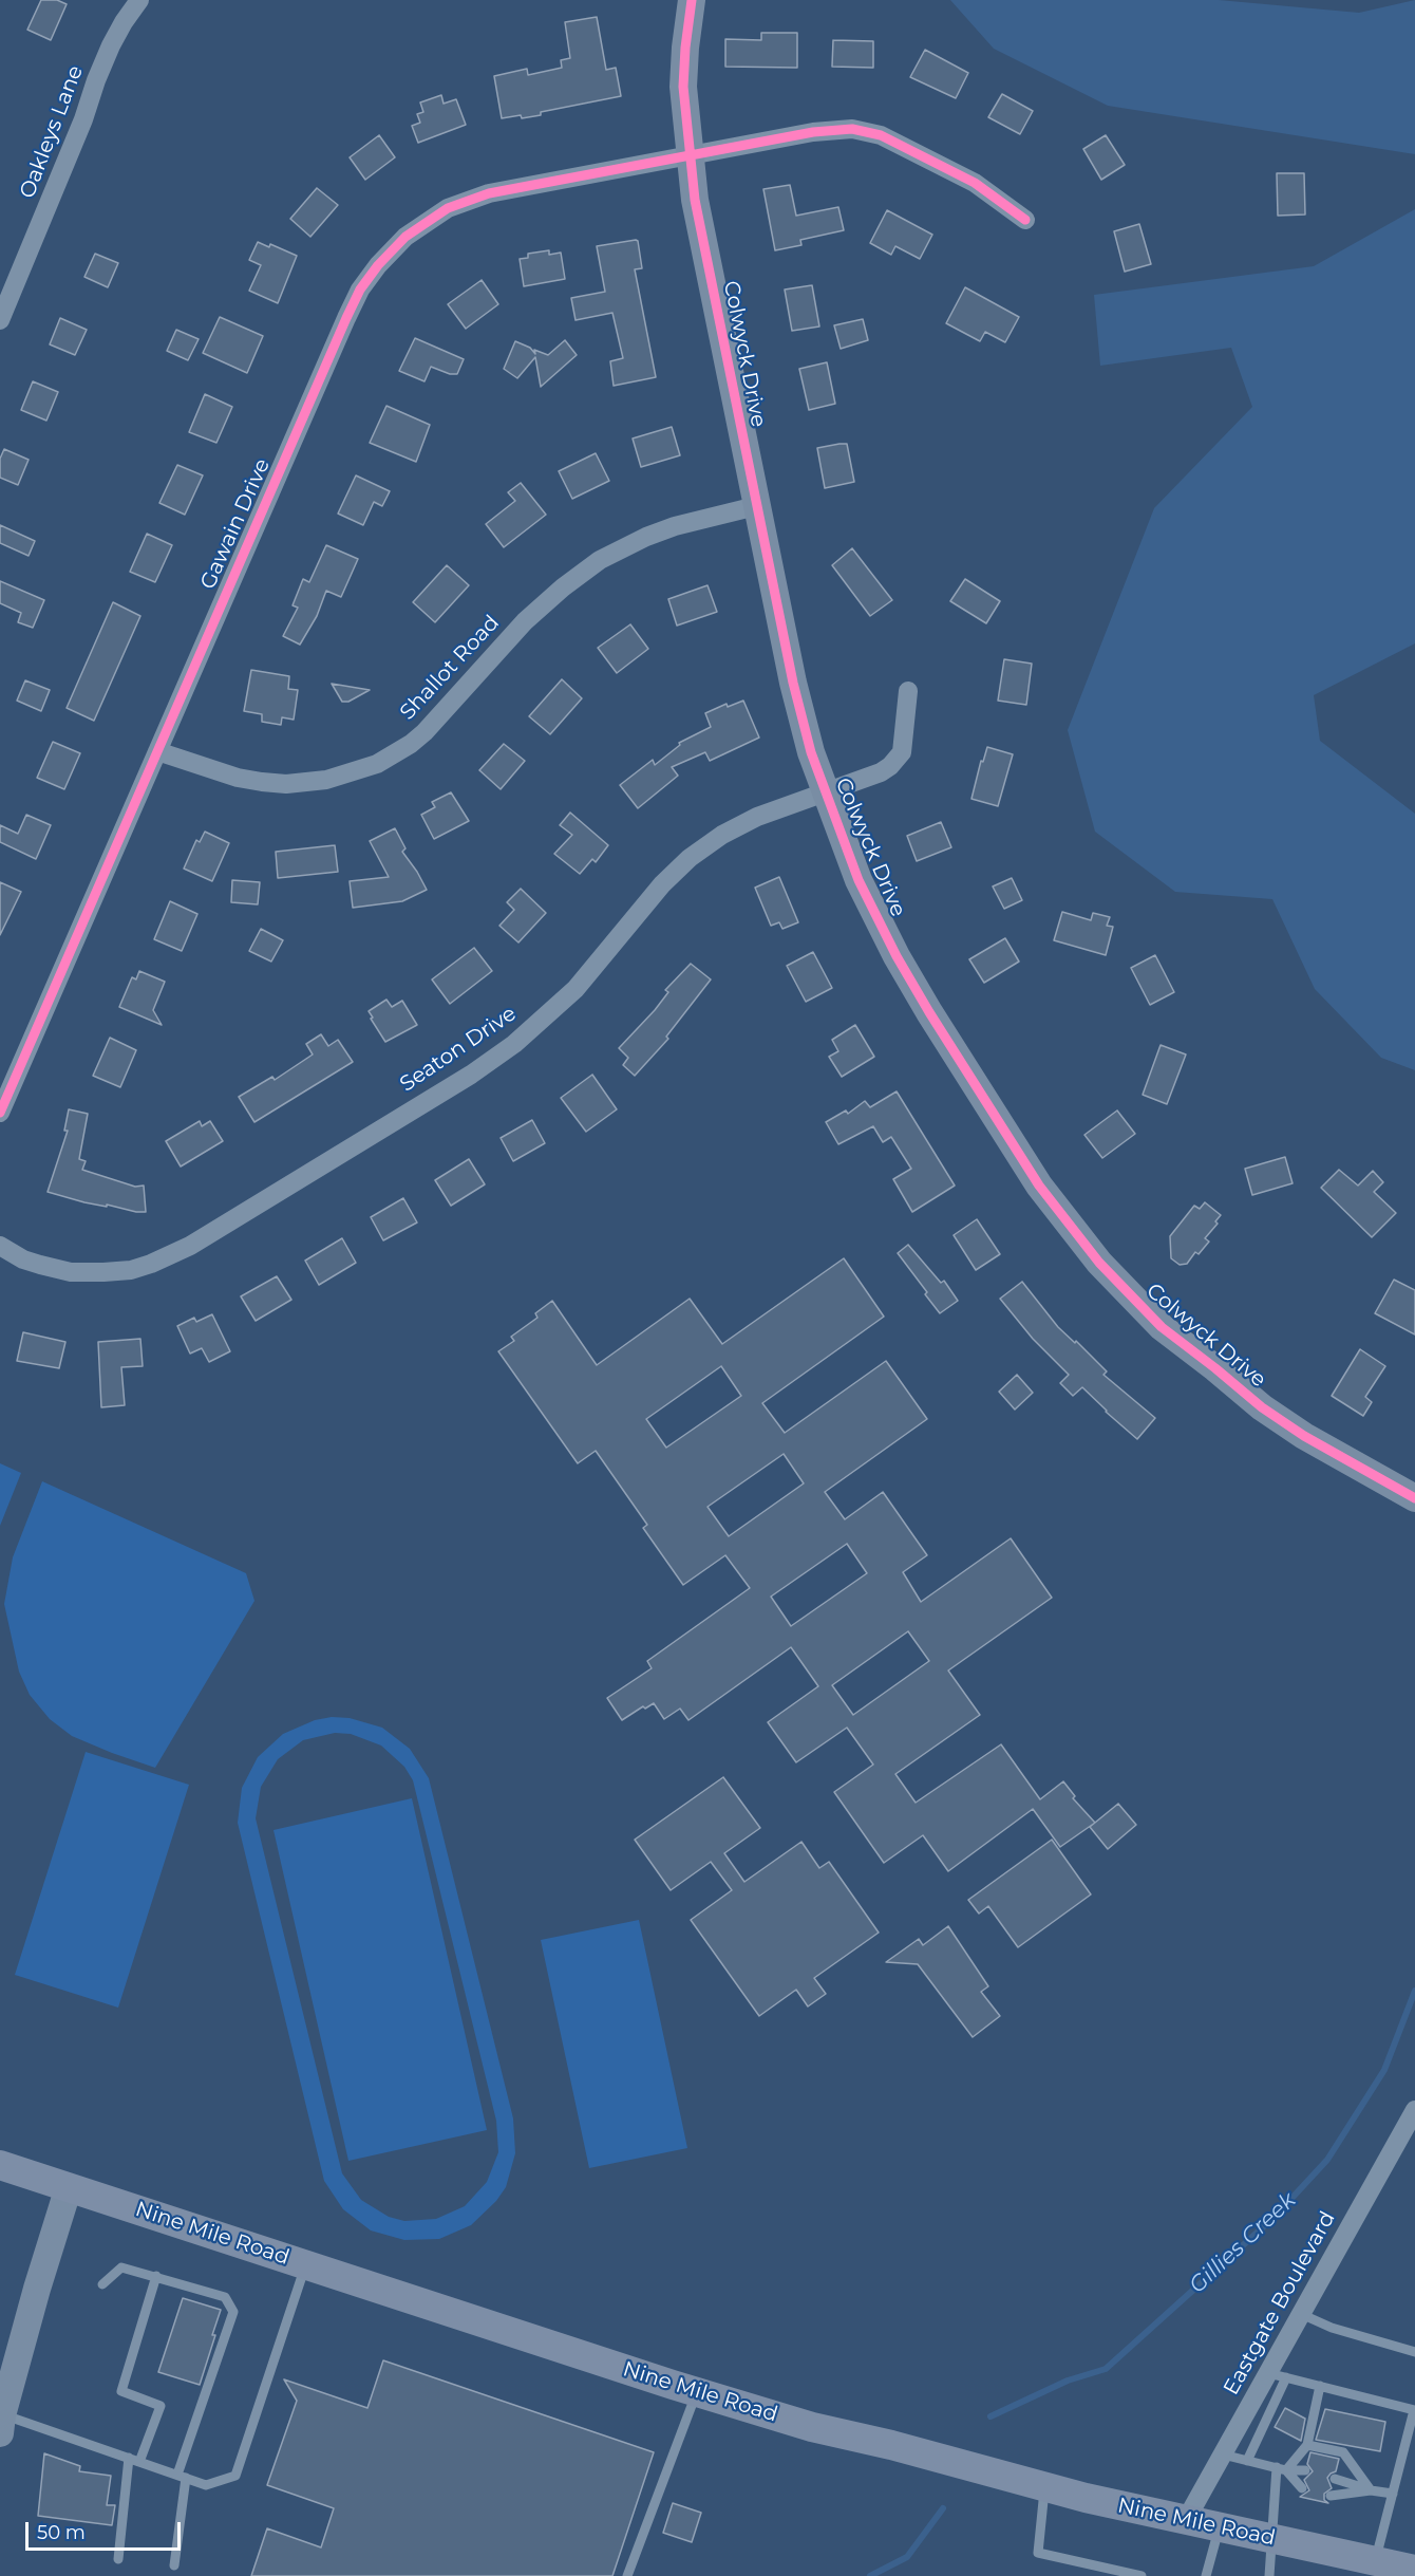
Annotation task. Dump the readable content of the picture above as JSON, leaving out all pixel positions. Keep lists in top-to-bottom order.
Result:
{
  "streets": {
    "main road": ["Nine Mile Road"],
    "street": [
      "Oakleys Lane",
      "Colwyck Drive",
      "Gawain Drive",
      "Shallot Road",
      "Seaton Drive",
      "Eastgate Boulevard"
    ]
  },
  "crossings": [
    ["Colwyck Drive", "Gawain Drive"],
    ["Colwyck Drive", "Shallot Road"],
    ["Colwyck Drive", "Seaton Drive"],
    ["Gawain Drive", "Shallot Road"],
    ["Nine Mile Road", "Eastgate Boulevard"]
  ],
  "water": ["Gillies Creek"],
  "scale_bar": "50 m"
}
